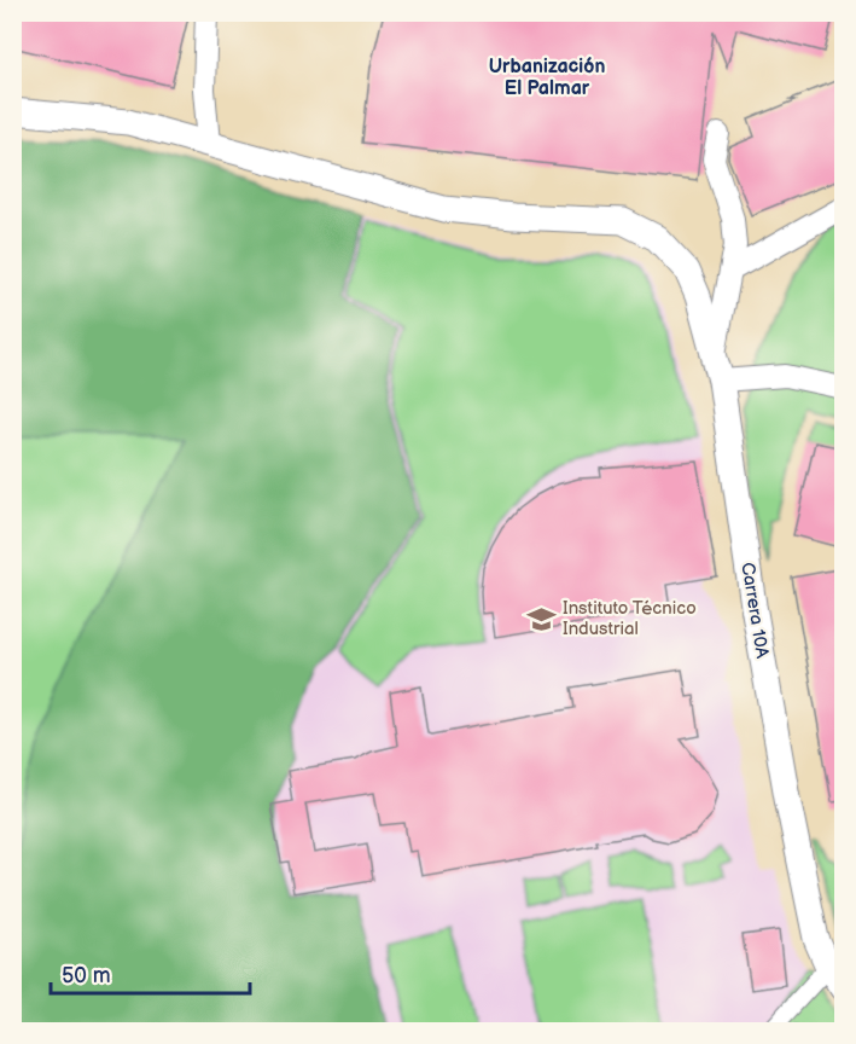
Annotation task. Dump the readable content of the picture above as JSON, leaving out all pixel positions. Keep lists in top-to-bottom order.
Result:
{
  "streets": {
    "street": ["Carrera 10A"]
  },
  "districts": ["Urbanización El Palmar"],
  "places": {
    "school or university": ["Instituto Técnico Industrial"]
  },
  "scale_bar": "50 m"
}
